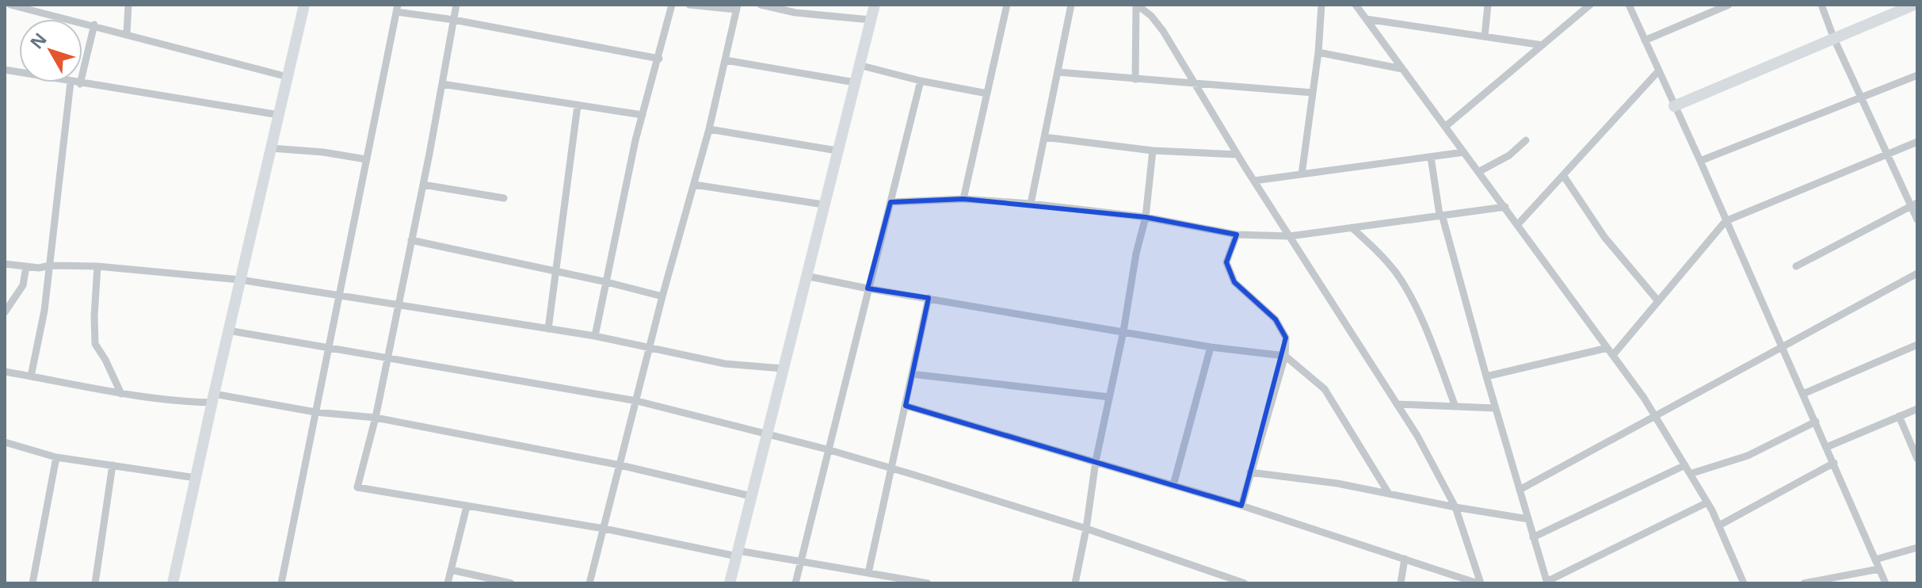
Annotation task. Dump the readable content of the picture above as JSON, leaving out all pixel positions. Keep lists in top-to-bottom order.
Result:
{
  "north": "top left"
}
